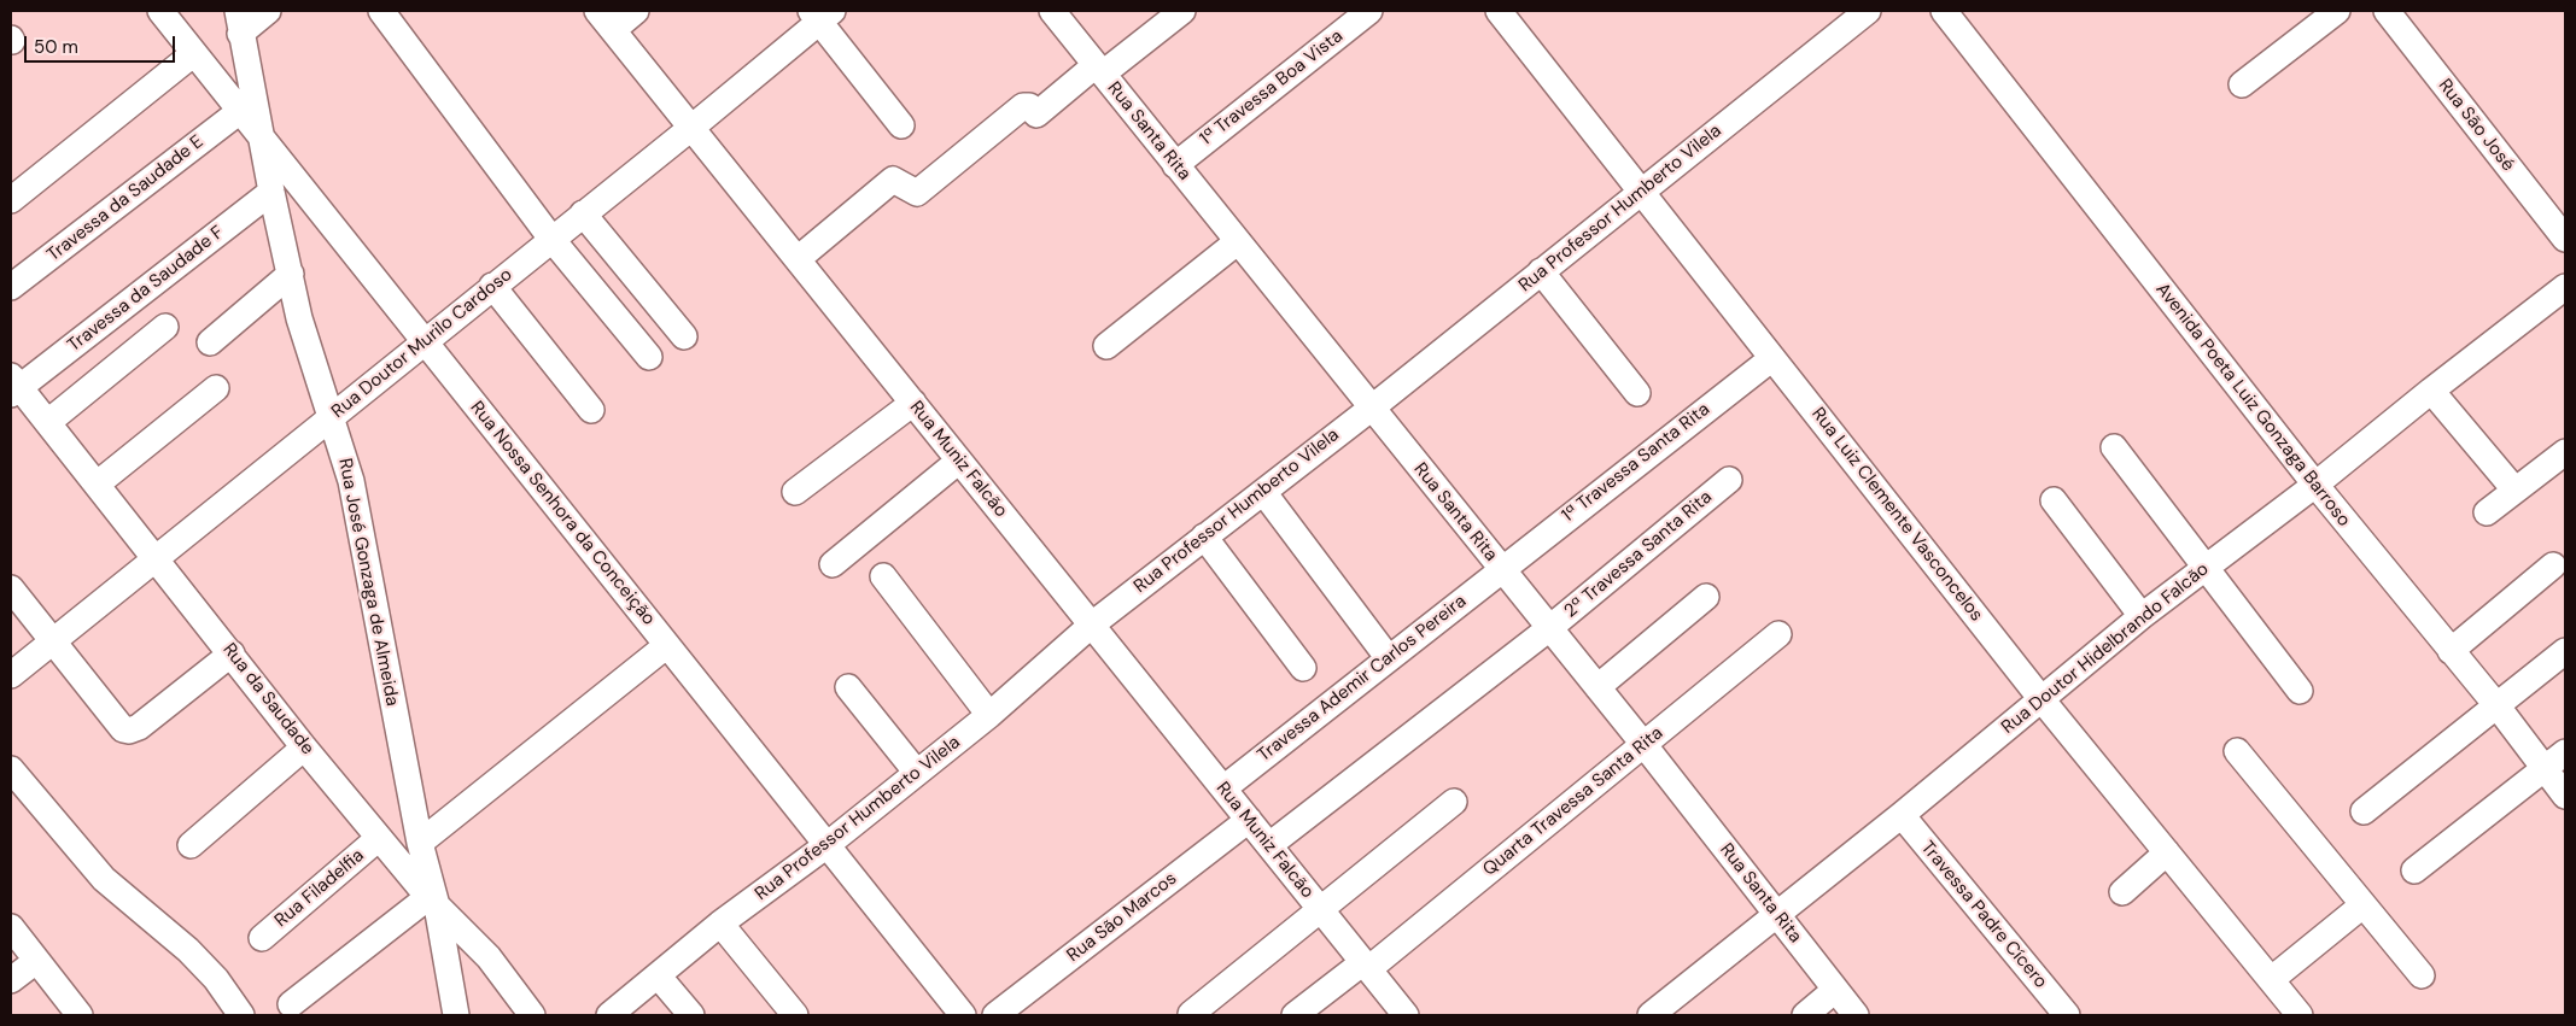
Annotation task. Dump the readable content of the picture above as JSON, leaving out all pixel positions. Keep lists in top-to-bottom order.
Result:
{
  "streets": {
    "street": [
      "1ª Travessa Boa Vista",
      "Rua São José",
      "Rua Santa Rita",
      "Travessa da Saudade E",
      "Rua Professor Humberto Vilela",
      "Travessa da Saudade F",
      "Rua Doutor Murilo Cardoso",
      "Avenida Poeta Luiz Gonzaga Barroso",
      "Rua Muniz Falcão",
      "1ª Travessa Santa Rita",
      "Rua Nossa Senhora da Conceição",
      "Rua Luiz Clemente Vasconcelos",
      "2ª Travessa Santa Rita",
      "Rua José Gonzaga de Almeida",
      "Rua Doutor Hidelbrando Falcão",
      "Travessa Ademir Carlos Pereira",
      "Rua da Saudade",
      "Quarta Travessa Santa Rita",
      "Rua Filadelfia",
      "Travessa Padre Cícero",
      "Rua São Marcos"
    ]
  },
  "crossings": [
    ["1ª Travessa Boa Vista", "Rua Santa Rita"],
    ["Rua Santa Rita", "Rua Professor Humberto Vilela"],
    ["Rua Santa Rita", "1ª Travessa Santa Rita"],
    ["Rua Santa Rita", "2ª Travessa Santa Rita"],
    ["Rua Santa Rita", "Rua Doutor Hidelbrando Falcão"],
    ["Rua Santa Rita", "Travessa Ademir Carlos Pereira"],
    ["Rua Santa Rita", "Quarta Travessa Santa Rita"],
    ["Travessa da Saudade E", "Rua Nossa Senhora da Conceição"],
    ["Rua Professor Humberto Vilela", "Rua Muniz Falcão"],
    ["Rua Professor Humberto Vilela", "Rua Nossa Senhora da Conceição"],
    ["Rua Professor Humberto Vilela", "Rua Luiz Clemente Vasconcelos"],
    ["Travessa da Saudade F", "Rua José Gonzaga de Almeida"],
    ["Travessa da Saudade F", "Rua da Saudade"],
    ["Rua Doutor Murilo Cardoso", "Rua Muniz Falcão"],
    ["Rua Doutor Murilo Cardoso", "Rua Nossa Senhora da Conceição"],
    ["Rua Doutor Murilo Cardoso", "Rua José Gonzaga de Almeida"],
    ["Rua Doutor Murilo Cardoso", "Rua da Saudade"],
    ["Avenida Poeta Luiz Gonzaga Barroso", "Rua Doutor Hidelbrando Falcão"],
    ["Rua Muniz Falcão", "2ª Travessa Santa Rita"],
    ["Rua Muniz Falcão", "Travessa Ademir Carlos Pereira"],
    ["Rua Muniz Falcão", "Quarta Travessa Santa Rita"],
    ["Rua Muniz Falcão", "Rua São Marcos"],
    ["1ª Travessa Santa Rita", "Rua Luiz Clemente Vasconcelos"],
    ["1ª Travessa Santa Rita", "Travessa Ademir Carlos Pereira"],
    ["Rua Nossa Senhora da Conceição", "Rua José Gonzaga de Almeida"],
    ["Rua Luiz Clemente Vasconcelos", "Rua Doutor Hidelbrando Falcão"],
    ["Rua José Gonzaga de Almeida", "Rua da Saudade"],
    ["Rua Doutor Hidelbrando Falcão", "Travessa Padre Cícero"],
    ["Rua da Saudade", "Rua Filadelfia"]
  ],
  "scale_bar": "50 m"
}
